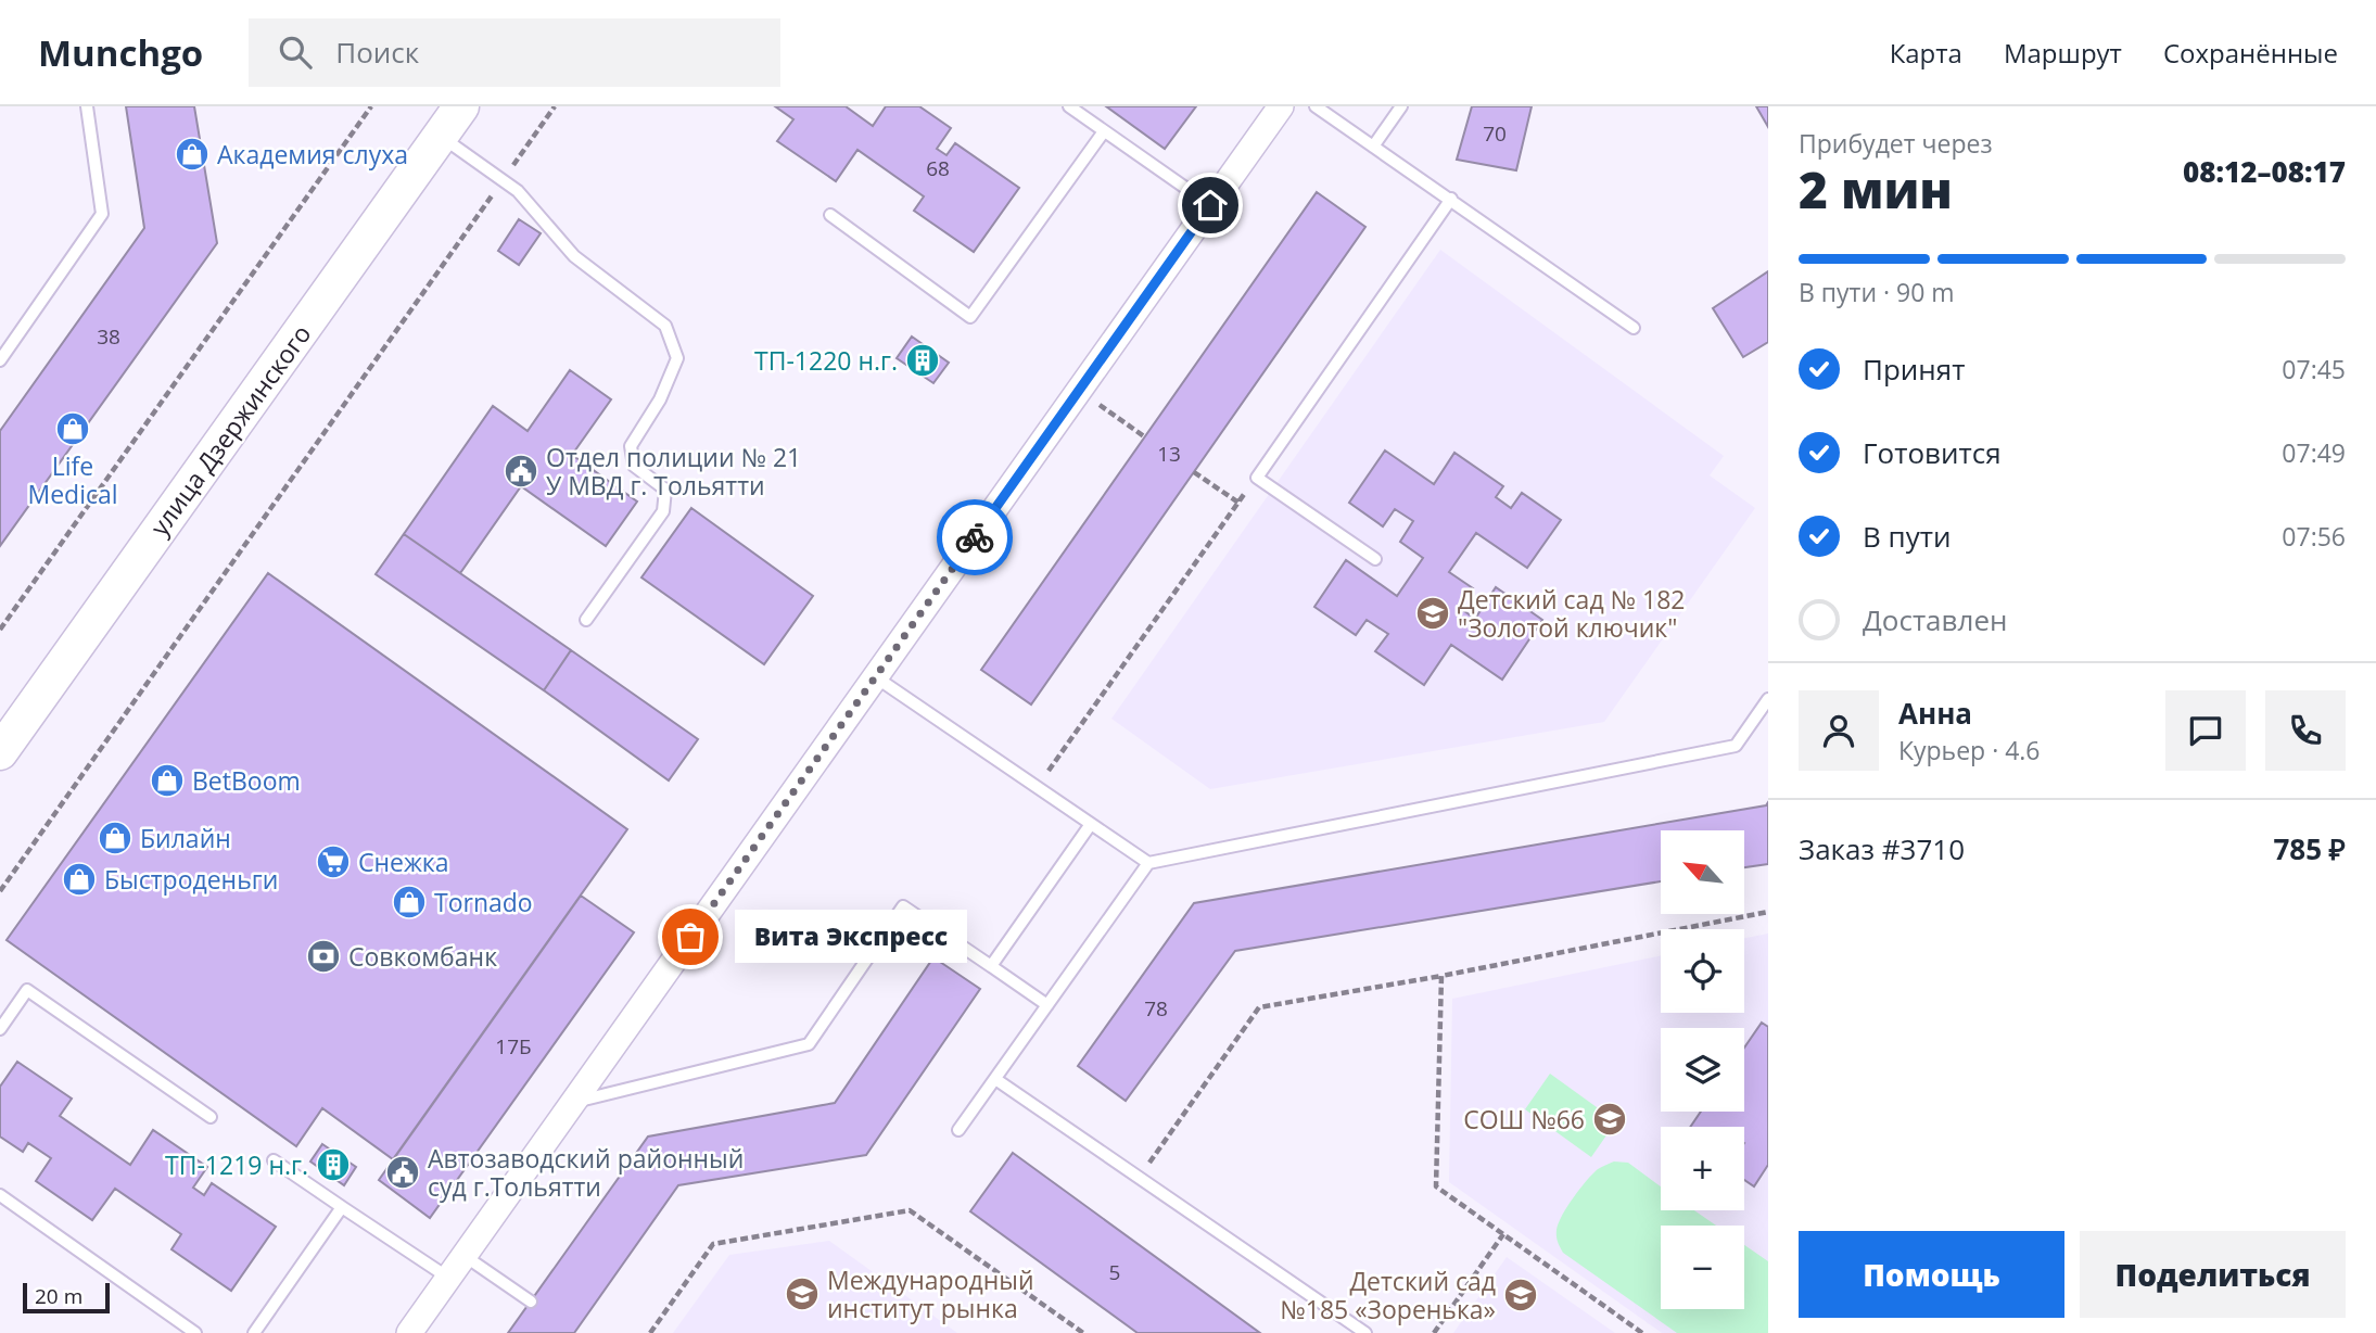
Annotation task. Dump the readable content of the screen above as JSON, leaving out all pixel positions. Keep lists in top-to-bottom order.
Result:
{
  "streets": {
    "main road": ["улица Дзержинского"]
  },
  "places": {
    "shop": [
      "Академия слуха",
      "Life Medical",
      "BetBoom",
      "Билайн",
      "Быстроденьги",
      "Tornado"
    ],
    "building": ["ТП-1220 н.г.", "ТП-1219 н.г."],
    "public building": ["Отдел полиции № 21 У МВД г. Тольятти", "Автозаводский районный суд г.Тольятти"],
    "school or university": [
      "Детский сад № 182 \"Золотой ключик\"",
      "СОШ №66",
      "Международный институт рынка",
      "Детский сад №185 «Зоренька»"
    ],
    "supermarket": ["Снежка"],
    "other": ["Вита Экспресс"],
    "bank": ["Совкомбанк"]
  },
  "house_numbers": [
    "70",
    "68",
    "38",
    "13",
    "78",
    "17Б",
    "5"
  ],
  "scale_bar": "20 m",
  "north": "top left",
  "page": {
    "header": "Munchgo",
    "search": "Поиск",
    "nav": ["Карта", "Маршрут", "Сохранённые"],
    "heading": ["2 мин", "Прибудет через", "08:12–08:17"],
    "panel": [
      "Анна",
      "Курьер · 4.6",
      "Заказ #3710",
      "785 ₽"
    ],
    "bar": "В пути · 90 m",
    "list": [
      ["Принят", "07:45"],
      ["Готовится", "07:49"],
      ["В пути", "07:56"],
      "Доставлен"
    ],
    "map_buttons": ["+", "−"],
    "bubble": "Вита Экспресс",
    "buttons": ["Помощь", "Поделиться"],
    "scale": "20 m"
  }
}
